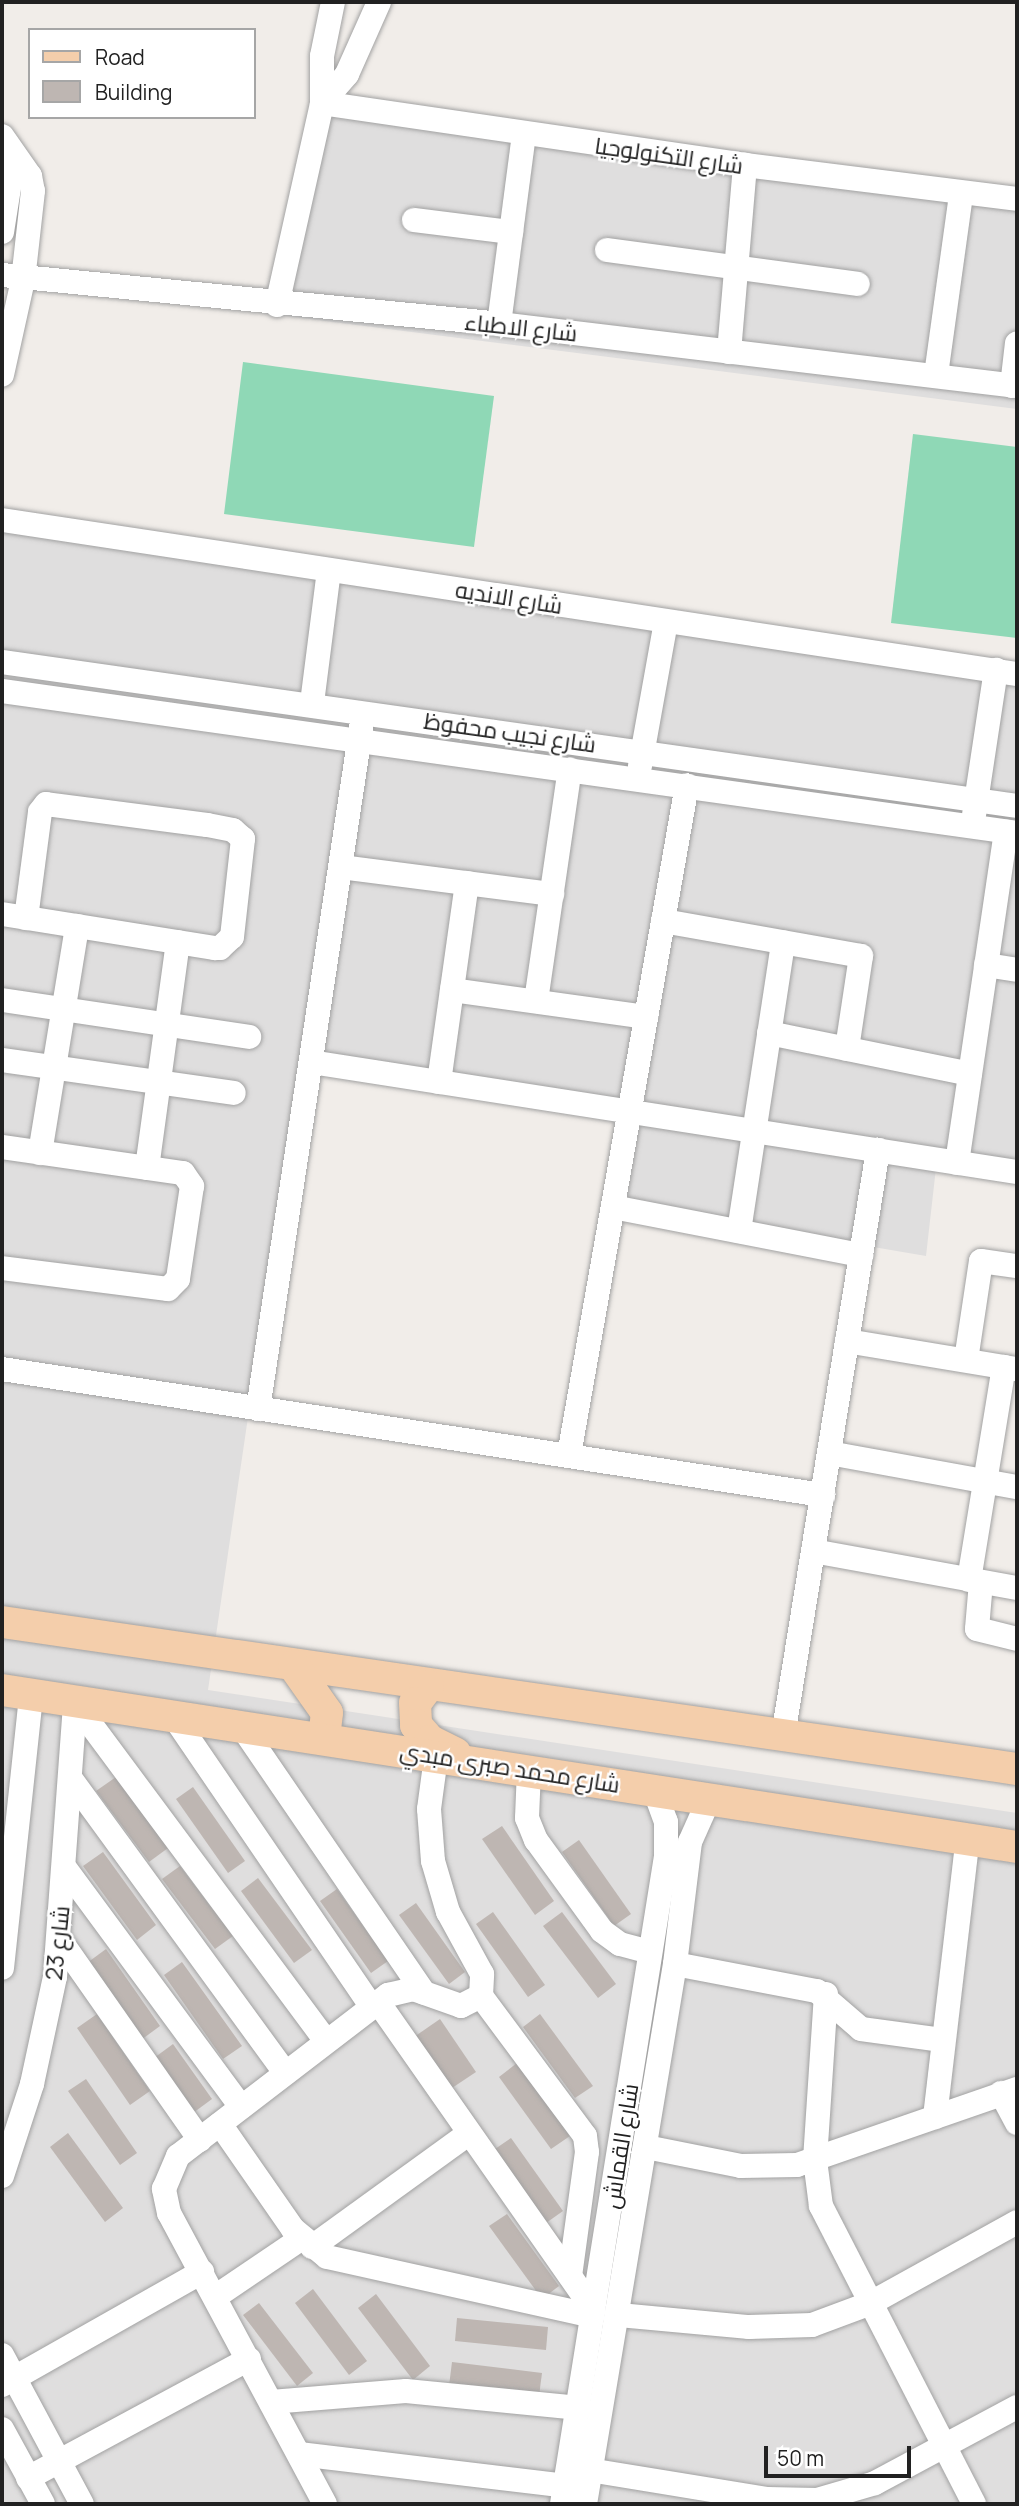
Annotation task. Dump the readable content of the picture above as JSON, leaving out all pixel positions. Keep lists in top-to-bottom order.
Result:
{
  "streets": {
    "main road": ["شارع محمد صبرى مبدي"],
    "street": [
      "شارع التكنولوجيا",
      "شارع الاطباء",
      "شارع الانديه",
      "شارع نجيب محفوظ",
      "شارع 23",
      "شارع القماش"
    ]
  },
  "crossings": [
    ["شارع محمد صبرى مبدي", "شارع 23"],
    ["شارع محمد صبرى مبدي", "شارع القماش"]
  ],
  "legend": ["Road", "Building"],
  "scale_bar": "50 m"
}
